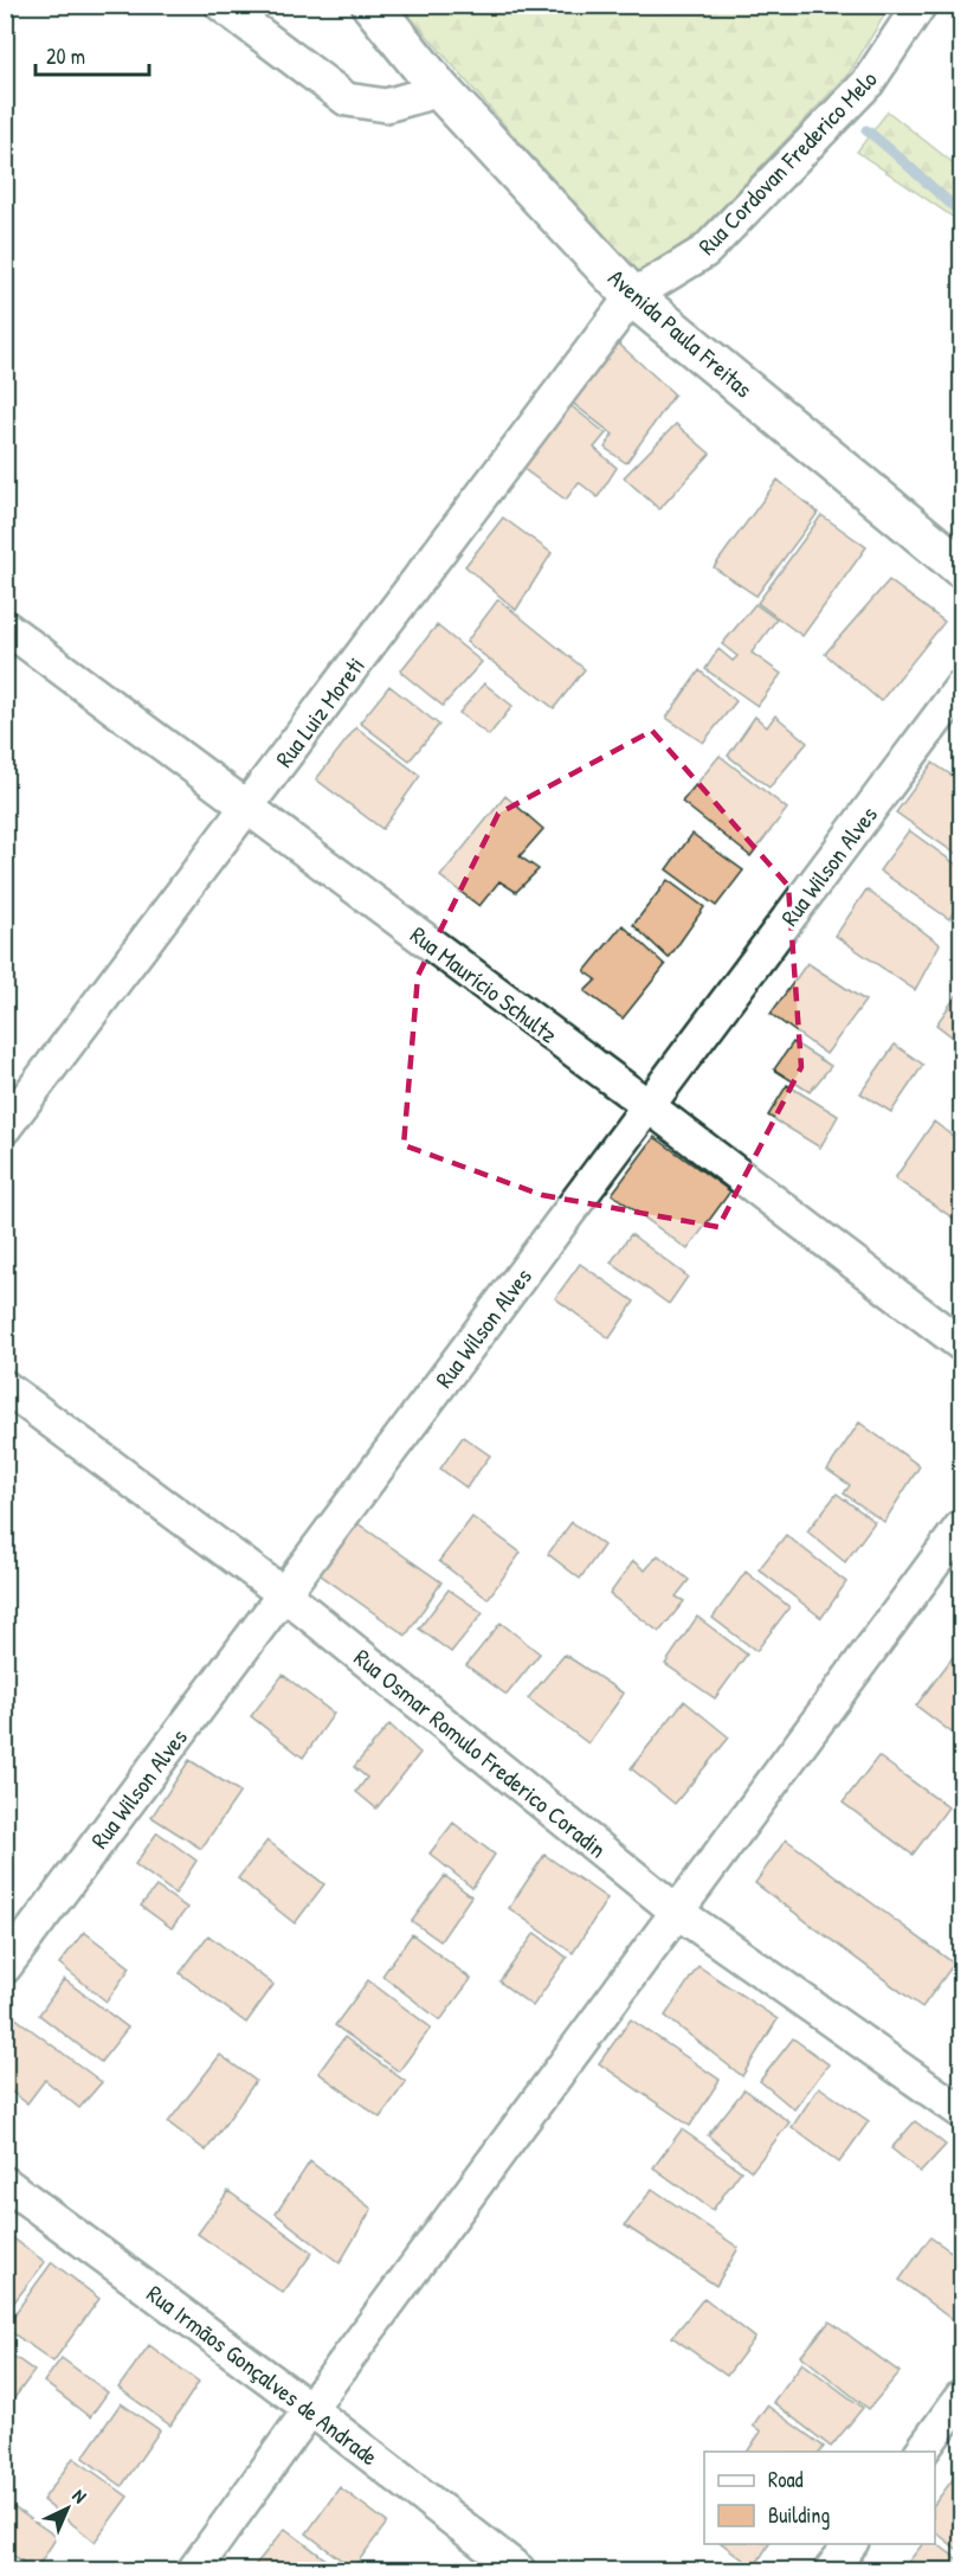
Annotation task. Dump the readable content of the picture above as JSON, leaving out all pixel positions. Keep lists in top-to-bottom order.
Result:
{
  "streets": {
    "main road": ["Avenida Paula Freitas"],
    "street": [
      "Rua Cordovan Frederico Melo",
      "Rua Luiz Moreti",
      "Rua Wilson Alves",
      "Rua Maurício Schultz",
      "Rua Osmar Romulo Frederico Coradin",
      "Rua Irmãos Gonçalves de Andrade"
    ]
  },
  "crossings": [
    ["Rua Cordovan Frederico Melo", "Avenida Paula Freitas"],
    ["Rua Cordovan Frederico Melo", "Rua Luiz Moreti"],
    ["Avenida Paula Freitas", "Rua Luiz Moreti"],
    ["Rua Luiz Moreti", "Rua Maurício Schultz"],
    ["Rua Wilson Alves", "Rua Maurício Schultz"],
    ["Rua Wilson Alves", "Rua Osmar Romulo Frederico Coradin"]
  ],
  "legend": ["Road", "Building"],
  "scale_bar": "20 m",
  "north": "top right"
}
